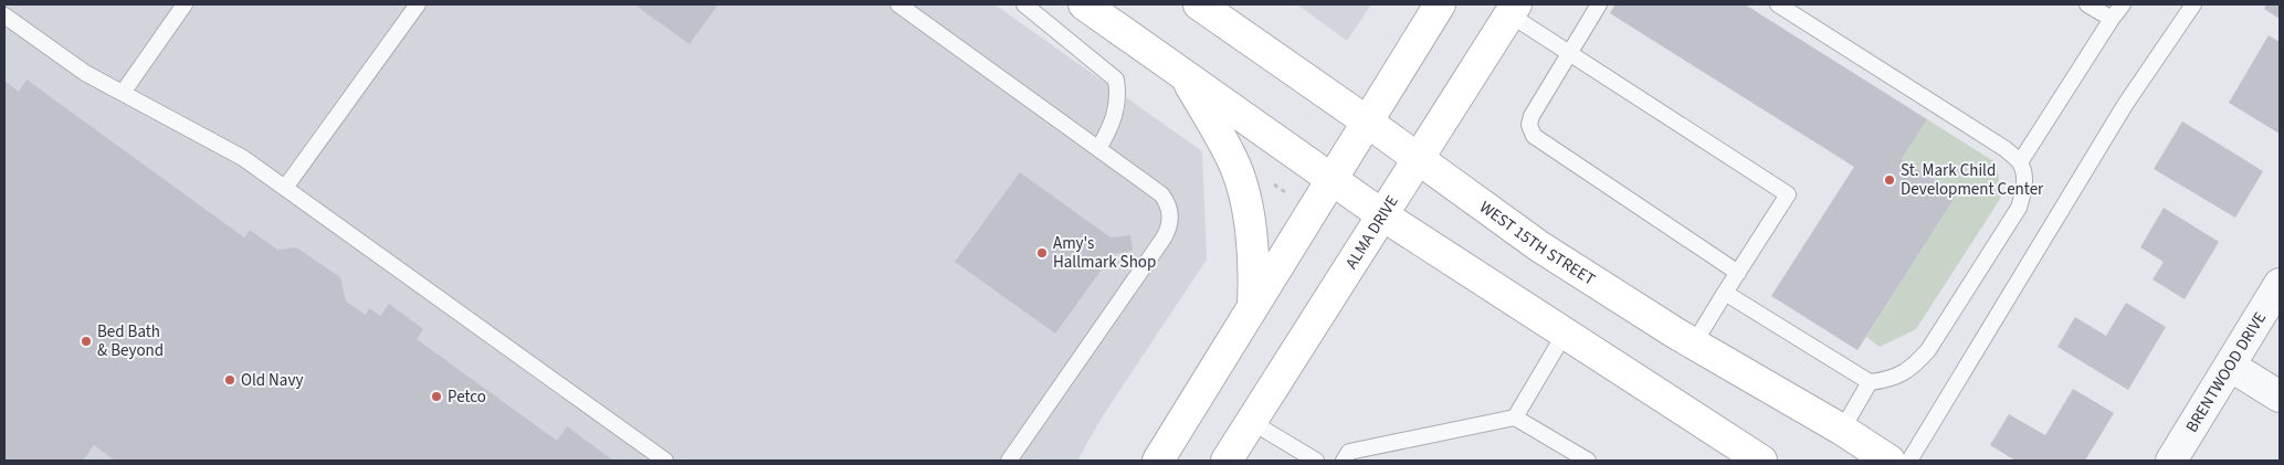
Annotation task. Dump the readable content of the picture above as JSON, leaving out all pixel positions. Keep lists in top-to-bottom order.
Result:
{
  "streets": {
    "main road": ["ALMA DRIVE", "WEST 15TH STREET"],
    "street": ["BRENTWOOD DRIVE"]
  },
  "crossings": [
    ["ALMA DRIVE", "WEST 15TH STREET"]
  ],
  "places": [
    "St. Mark Child Development Center",
    "Amy's Hallmark Shop",
    "Bed Bath & Beyond",
    "Old Navy",
    "Petco"
  ]
}
